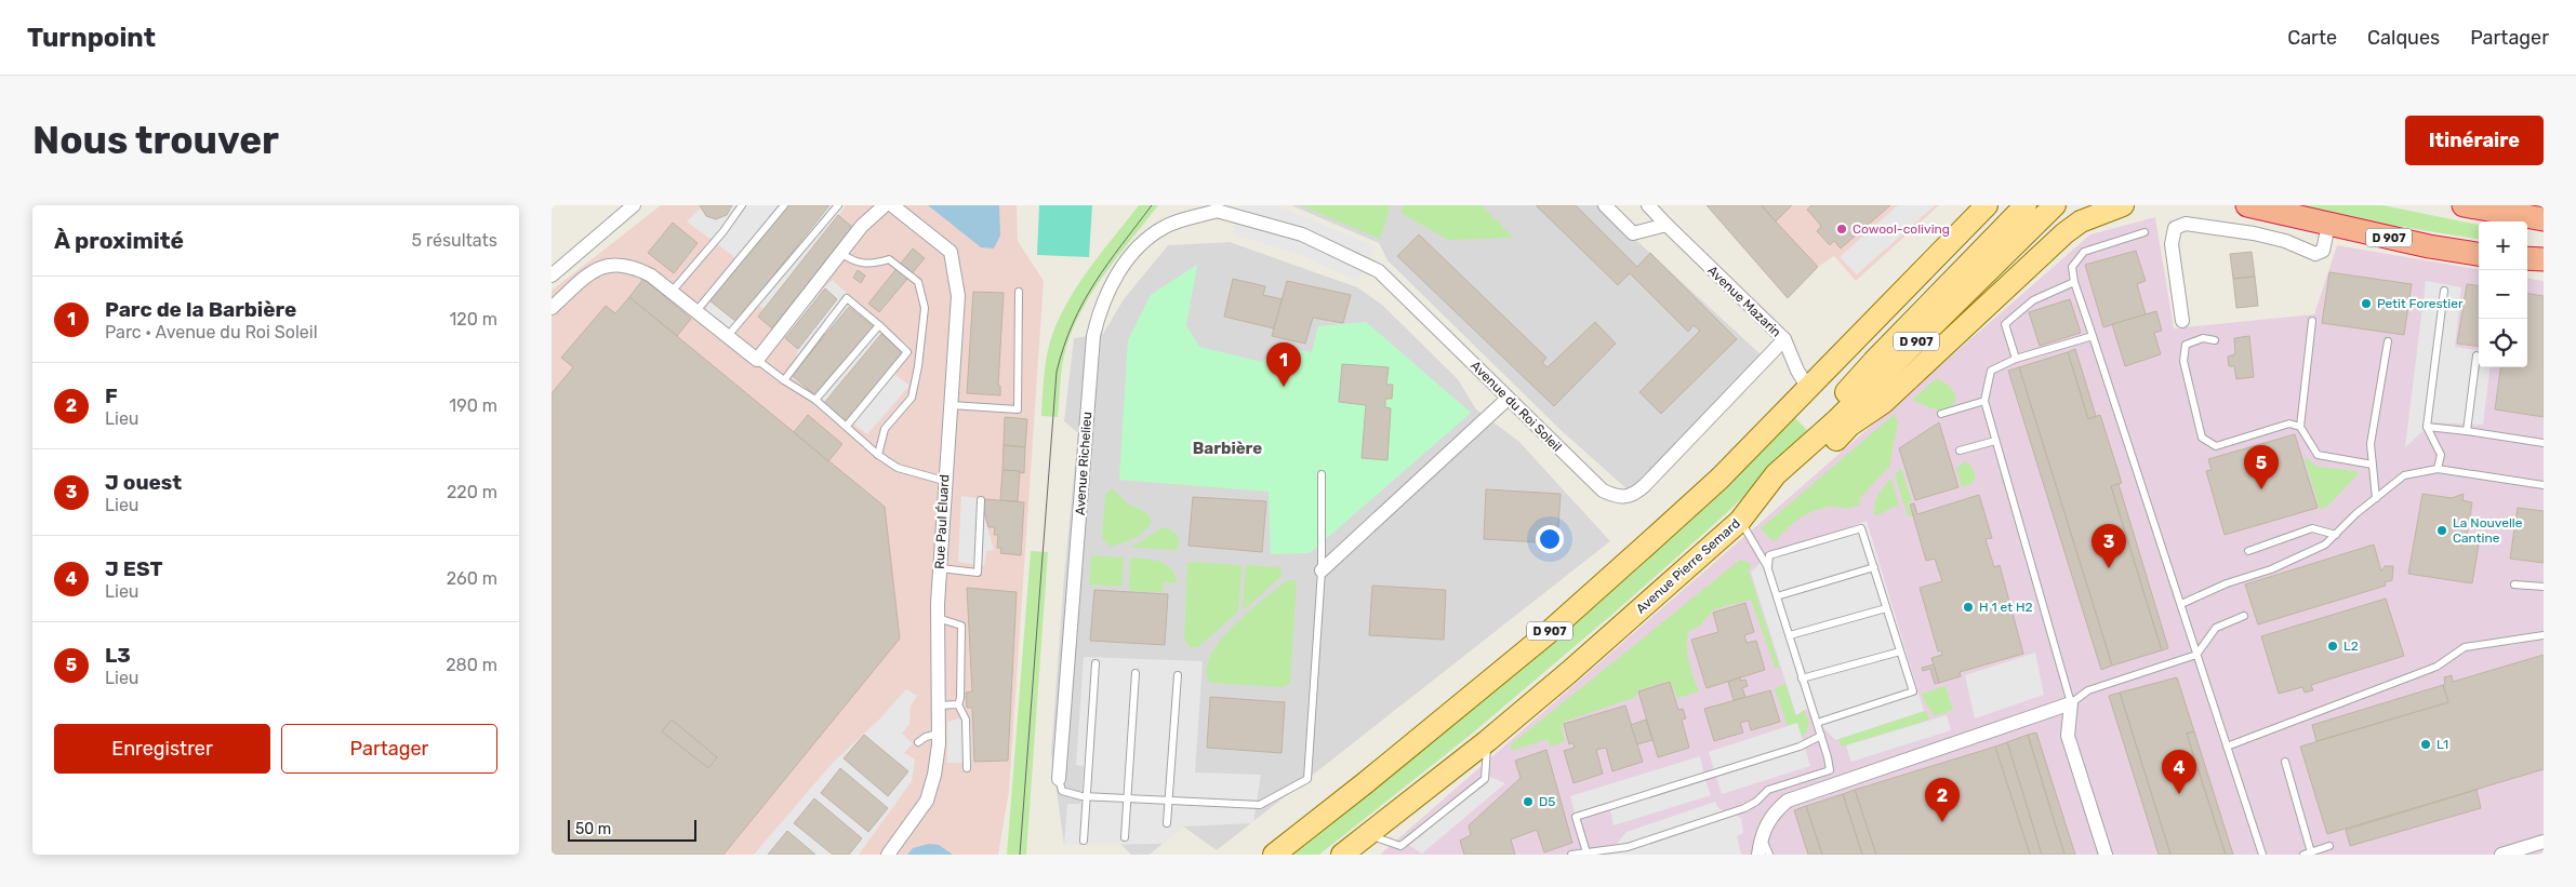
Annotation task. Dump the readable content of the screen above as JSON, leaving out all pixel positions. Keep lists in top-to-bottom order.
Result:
{
  "streets": {
    "highway": ["D 907"],
    "main road": ["Avenue Pierre Semard"],
    "street": [
      "Avenue Mazarin",
      "Avenue du Roi Soleil",
      "Avenue Richelieu",
      "Rue Paul Éluard"
    ]
  },
  "crossings": [
    ["D 907", "Avenue Mazarin"],
    ["Avenue Mazarin", "Avenue du Roi Soleil"],
    ["Avenue du Roi Soleil", "Avenue Richelieu"]
  ],
  "districts": ["Barbière"],
  "places": [
    "Cowool-coliving",
    "Petit Forestier",
    "La Nouvelle Cantine",
    "H 1 et H2",
    "L2",
    "L1",
    "D5"
  ],
  "scale_bar": "50 m",
  "page": {
    "header": "Turnpoint",
    "nav": ["Carte", "Calques", "Partager"],
    "buttons": [
      "Itinéraire",
      ["Enregistrer", "Partager"]
    ],
    "title": "Nous trouver",
    "heading": ["À proximité", "5 résultats"],
    "map_buttons": ["+", "−"],
    "list": [
      {
        "mark": "1",
        "name": "Parc de la Barbière",
        "note": "Parc · Avenue du Roi Soleil",
        "value": "120 m"
      },
      {
        "mark": "2",
        "name": "F",
        "note": "Lieu",
        "value": "190 m"
      },
      {
        "mark": "3",
        "name": "J ouest",
        "note": "Lieu",
        "value": "220 m"
      },
      {
        "mark": "4",
        "name": "J EST",
        "note": "Lieu",
        "value": "260 m"
      },
      {
        "mark": "5",
        "name": "L3",
        "note": "Lieu",
        "value": "280 m"
      }
    ],
    "pins": [
      "1",
      "5",
      "3",
      "4",
      "2"
    ],
    "scale": "50 m"
  }
}
